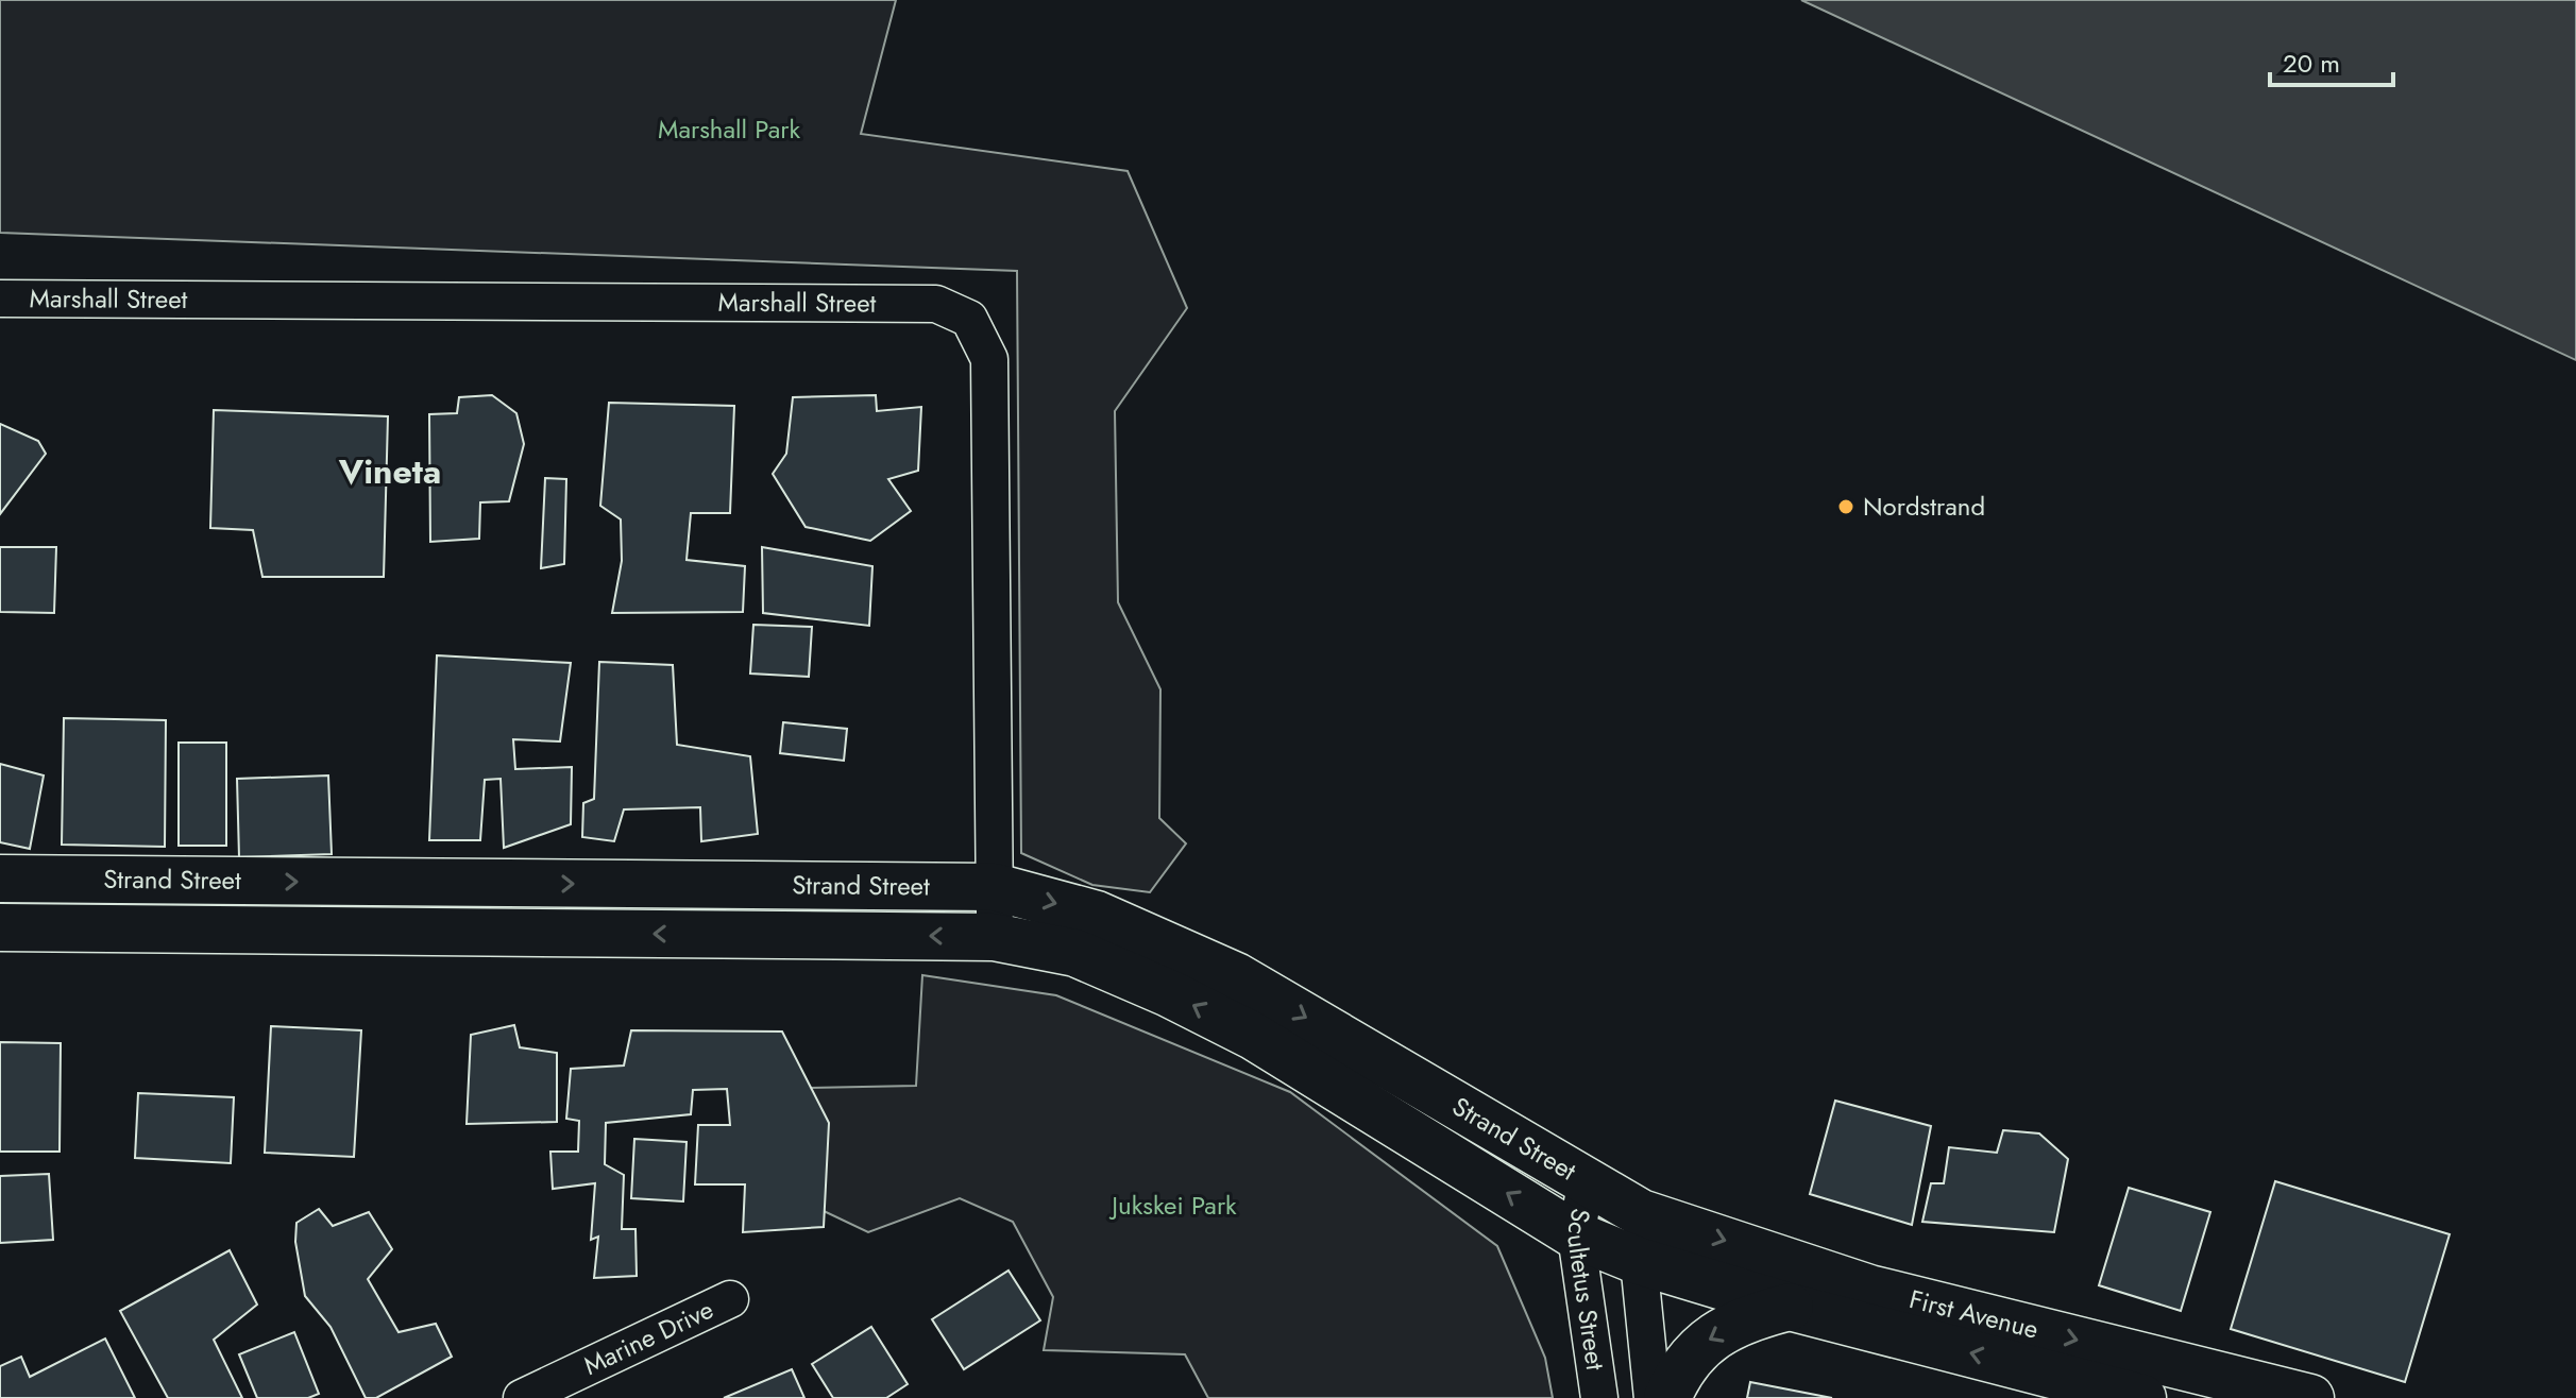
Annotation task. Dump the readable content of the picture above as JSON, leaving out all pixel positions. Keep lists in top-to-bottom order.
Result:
{
  "streets": {
    "street": [
      "Marshall Street",
      "Strand Street",
      "Scultetus Street",
      "First Avenue",
      "Marine Drive"
    ]
  },
  "crossings": [
    ["Marshall Street", "Strand Street"],
    ["Strand Street", "Scultetus Street"],
    ["Strand Street", "First Avenue"],
    ["Scultetus Street", "First Avenue"]
  ],
  "districts": ["Vineta"],
  "parks": ["Marshall Park", "Jukskei Park"],
  "places": ["Nordstrand"],
  "scale_bar": "20 m"
}
